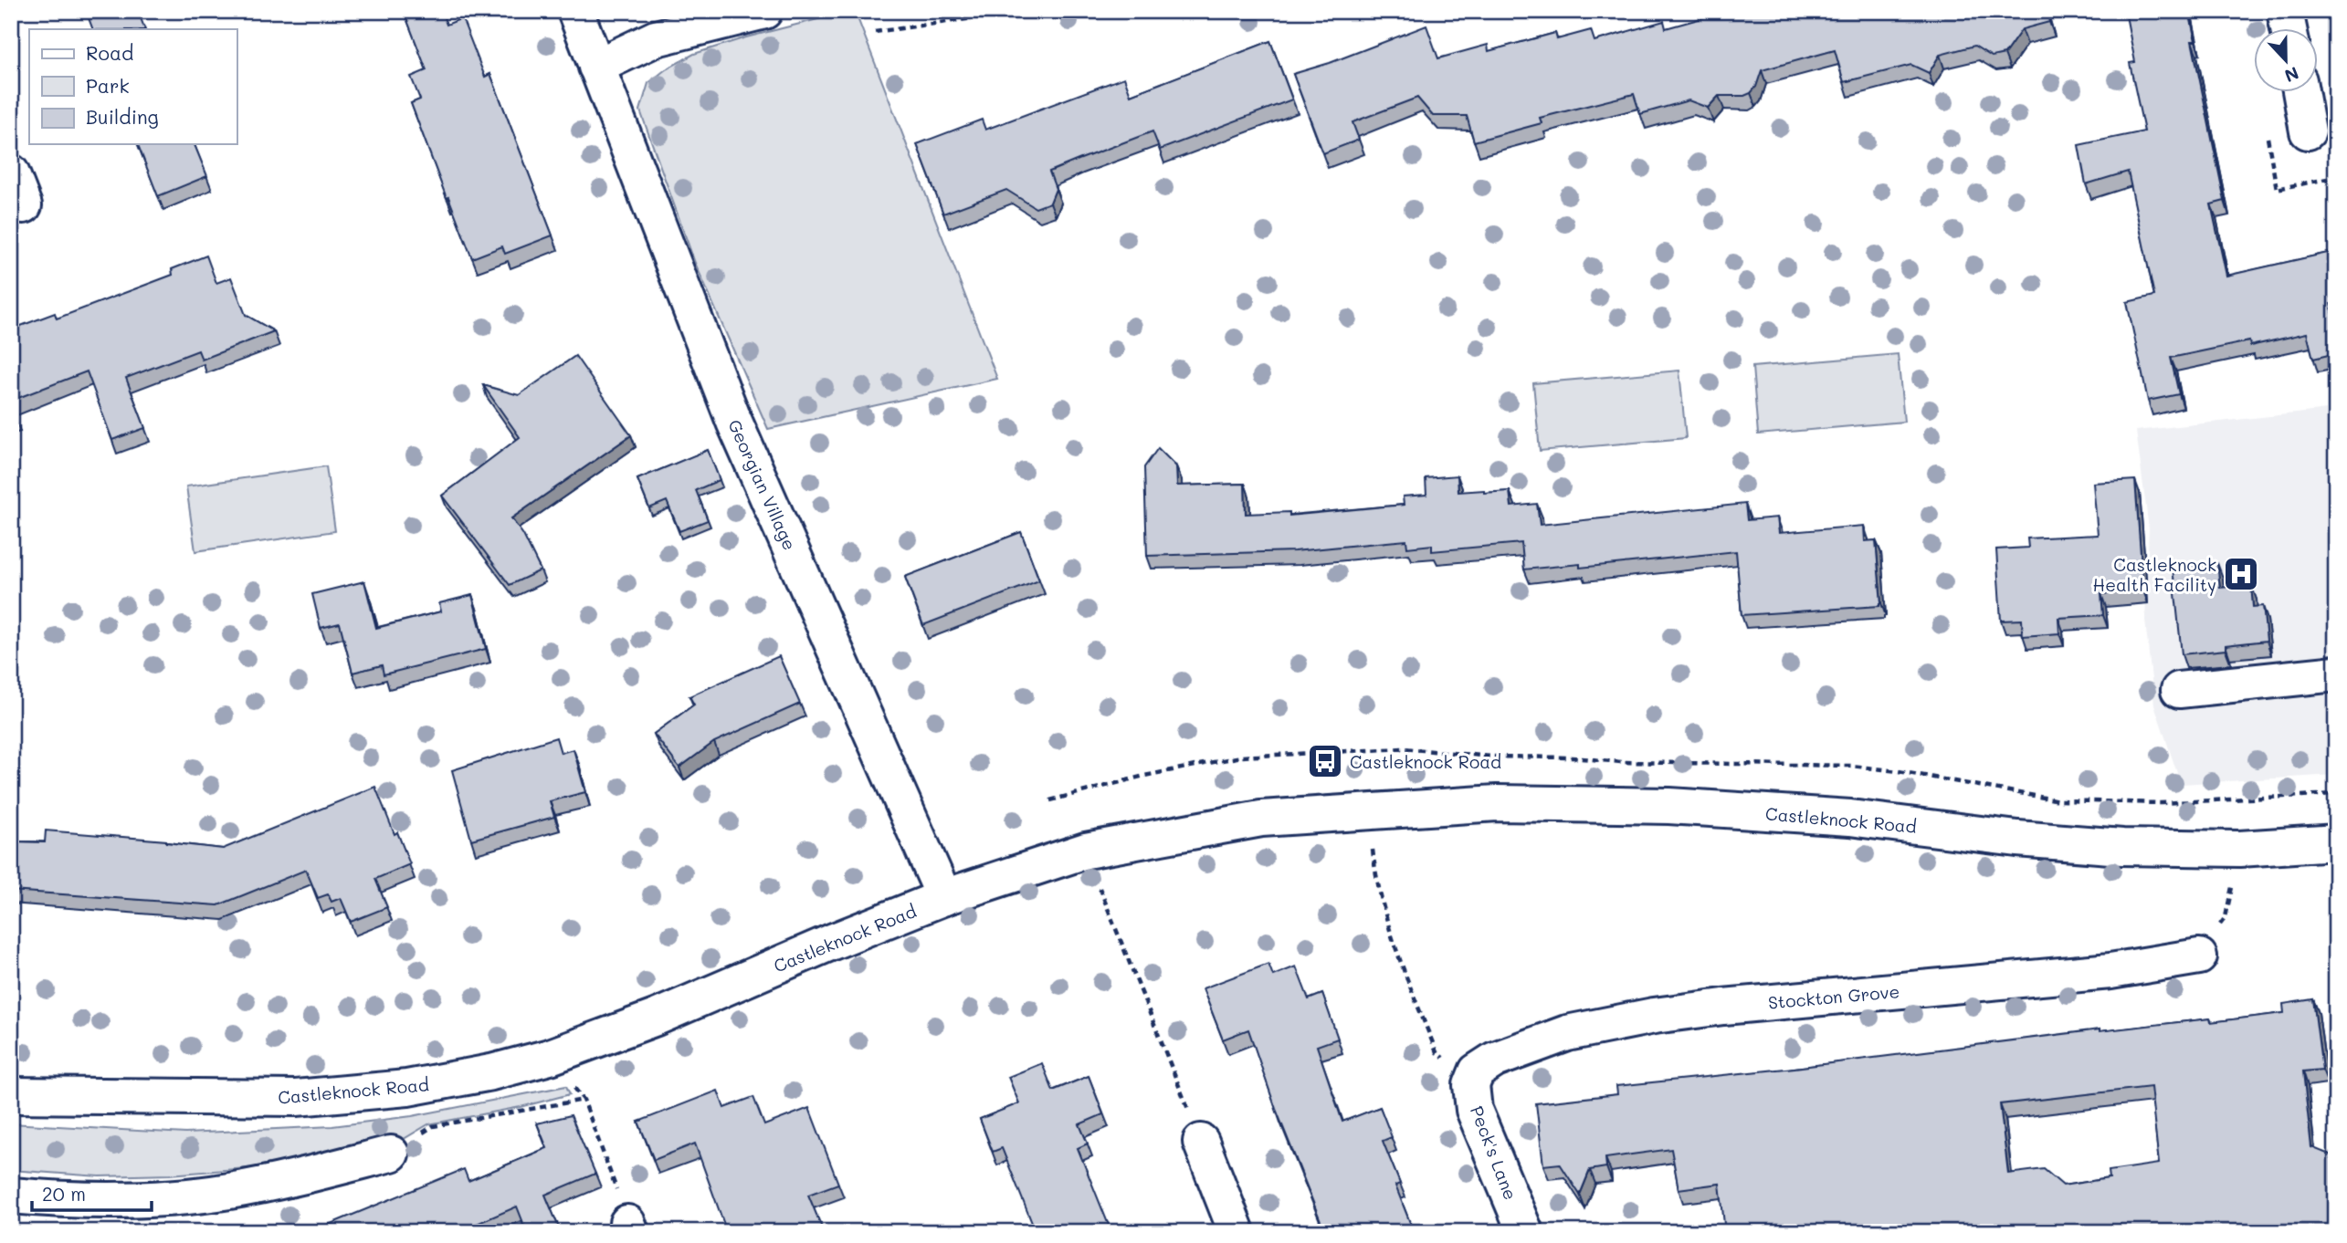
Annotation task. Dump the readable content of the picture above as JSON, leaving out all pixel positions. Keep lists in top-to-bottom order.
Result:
{
  "streets": {
    "street": [
      "Georgian Village",
      "Castleknock Road",
      "Stockton Grove",
      "Peck's Lane"
    ]
  },
  "crossings": [
    ["Georgian Village", "Castleknock Road"],
    ["Stockton Grove", "Peck's Lane"]
  ],
  "places": {
    "hospital": ["Castleknock Health Facility"],
    "bus stop": ["Castleknock Road"]
  },
  "legend": ["Road", "Park", "Building"],
  "scale_bar": "20 m",
  "north": "bottom"
}
